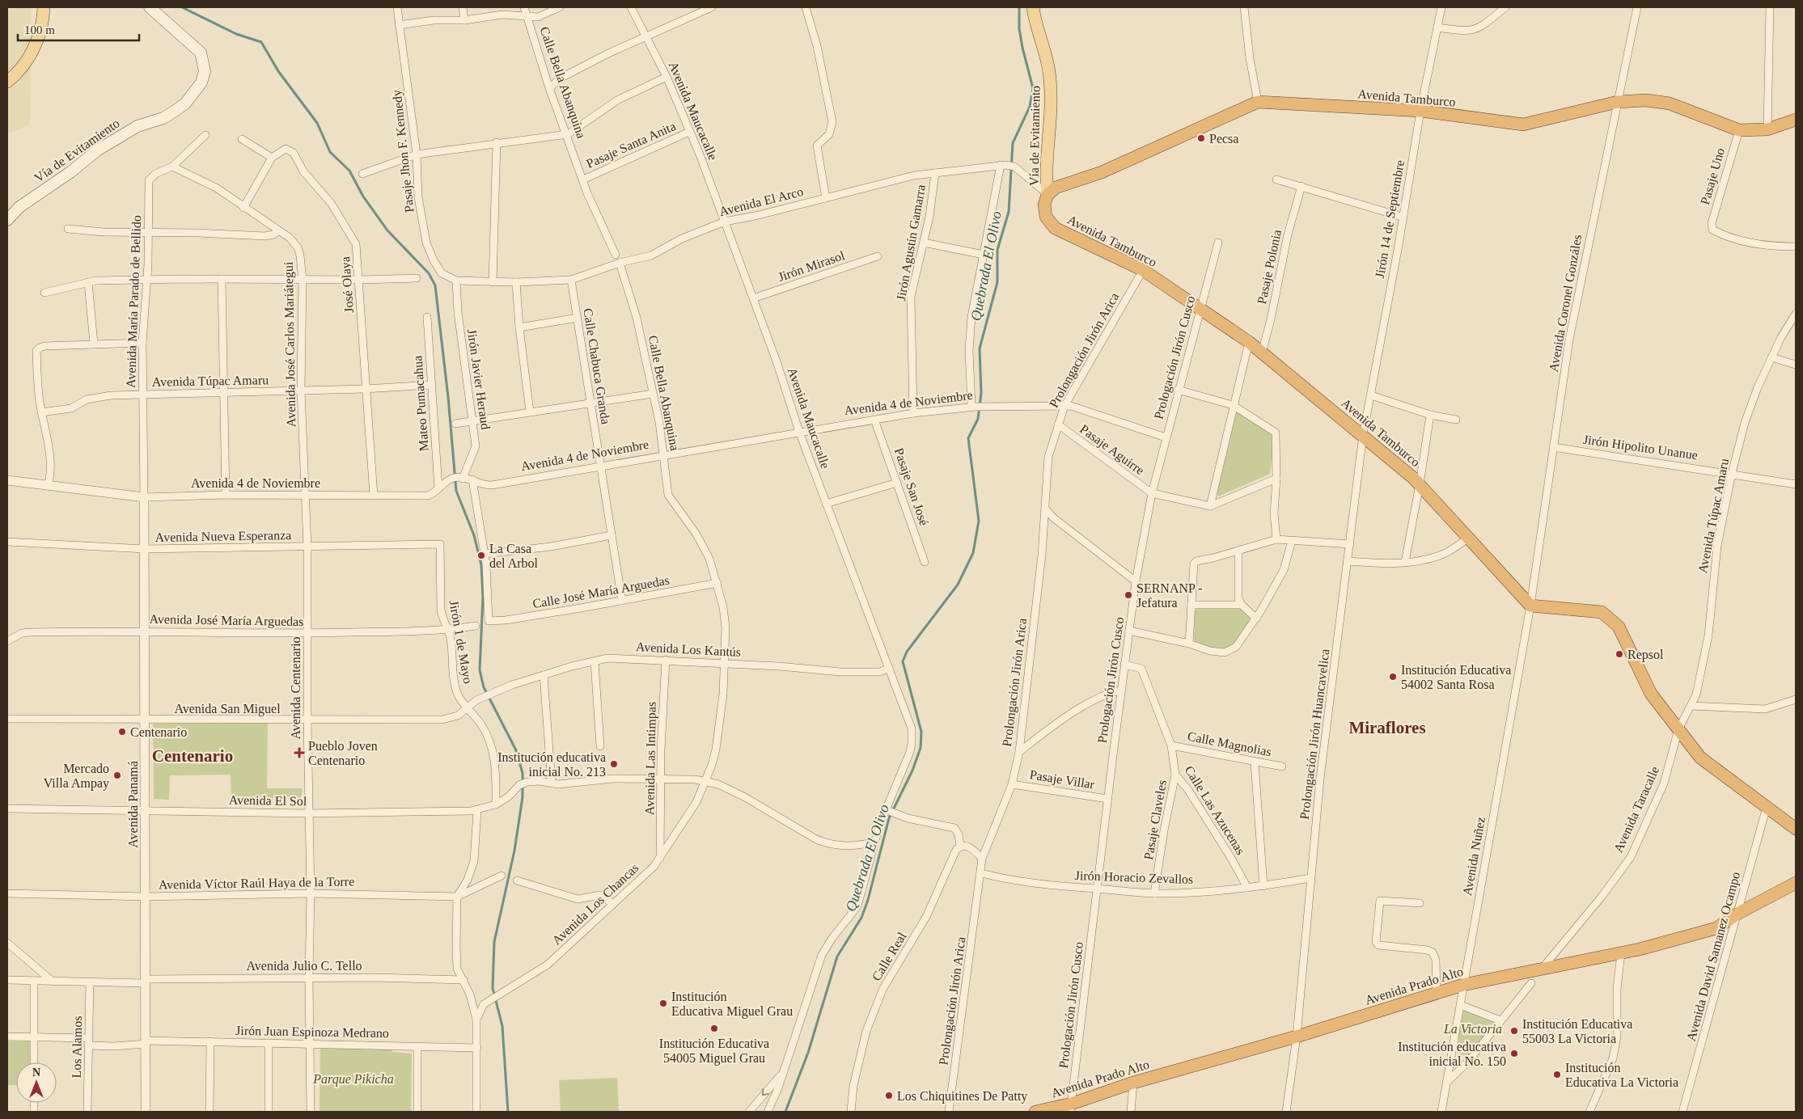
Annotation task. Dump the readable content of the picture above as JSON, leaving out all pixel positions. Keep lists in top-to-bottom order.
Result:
{
  "streets": {
    "highway": ["Avenida Tamburco", "Avenida Prado Alto"],
    "main road": ["Vía de Evitamiento"],
    "street": [
      "Calle Bella Abanquina",
      "Avenida Maucacalle",
      "Pasaje Santa Anita",
      "Pasaje Jhon F. Kennedy",
      "Pasaje Uno",
      "Avenida El Arco",
      "Jirón 14 de Septiembre",
      "Jirón Agustín Gamarra",
      "Jirón Mirasol",
      "Pasaje Polonia",
      "José Olaya",
      "Avenida María Parado de Bellido",
      "Avenida Coronel Gonzáles",
      "Avenida José Carlos Mariátegui",
      "Prolongación Jirón Arica",
      "Prologación Jirón Cusco",
      "Calle Chabuca Granda",
      "Jirón Javier Heraud",
      "Avenida Túpac Amaru",
      "Avenida 4 de Noviembre",
      "Mateo Pumacahua",
      "Jirón Hipolito Unanue",
      "Pasaje Aguirre",
      "Pasaje San José",
      "Avenida Nueva Esperanza",
      "Calle José María Arguedas",
      "Avenida José María Arguedas",
      "Jirón 1 de Mayo",
      "Avenida Los Kantús",
      "Avenida Centenario",
      "Avenida San Miguel",
      "Prolongación Jirón Huancavelica",
      "Calle Magnolias",
      "Avenida Las Intimpas",
      "Pasaje Villar",
      "Avenida El Sol",
      "Avenida Panamá",
      "Avenida Taracalle",
      "Calle Las Azucenas",
      "Pasaje Claveles",
      "Avenida Nuñez",
      "Jirón Horacio Zevallos",
      "Avenida Víctor Raúl Haya de la Torre",
      "Avenida Los Chancas",
      "Calle Real",
      "Avenida David Samanez Ocampo",
      "Avenida Julio C. Tello",
      "Jirón Juan Espinoza Medrano",
      "Los Alamos"
    ]
  },
  "crossings": [
    ["Calle Bella Abanquina", "Pasaje Santa Anita"],
    ["Calle Bella Abanquina", "Avenida El Arco"],
    ["Calle Bella Abanquina", "Avenida 4 de Noviembre"],
    ["Calle Bella Abanquina", "Calle José María Arguedas"],
    ["Calle Bella Abanquina", "Avenida Los Kantús"],
    ["Calle Bella Abanquina", "Avenida Los Chancas"],
    ["Avenida Tamburco", "Vía de Evitamiento"],
    ["Avenida Tamburco", "Pasaje Uno"],
    ["Avenida Tamburco", "Avenida El Arco"],
    ["Avenida Tamburco", "Jirón 14 de Septiembre"],
    ["Avenida Tamburco", "Pasaje Polonia"],
    ["Avenida Tamburco", "Avenida Coronel Gonzáles"],
    ["Avenida Tamburco", "Prolongación Jirón Arica"],
    ["Avenida Tamburco", "Prologación Jirón Cusco"],
    ["Avenida Tamburco", "Prolongación Jirón Huancavelica"],
    ["Avenida Tamburco", "Avenida Nuñez"],
    ["Avenida Maucacalle", "Pasaje Santa Anita"],
    ["Avenida Maucacalle", "Avenida El Arco"],
    ["Avenida Maucacalle", "Jirón Mirasol"],
    ["Avenida Maucacalle", "Avenida 4 de Noviembre"],
    ["Avenida Maucacalle", "Avenida Los Kantús"],
    ["Vía de Evitamiento", "Avenida El Arco"],
    ["Pasaje Jhon F. Kennedy", "Avenida El Arco"],
    ["Pasaje Jhon F. Kennedy", "Jirón Javier Heraud"],
    ["Avenida El Arco", "Jirón Agustín Gamarra"],
    ["Avenida El Arco", "Calle Chabuca Granda"],
    ["Avenida El Arco", "Jirón Javier Heraud"],
    ["Jirón 14 de Septiembre", "Prolongación Jirón Huancavelica"],
    ["Jirón Agustín Gamarra", "Avenida 4 de Noviembre"],
    ["José Olaya", "Avenida Túpac Amaru"],
    ["José Olaya", "Avenida 4 de Noviembre"],
    ["Avenida María Parado de Bellido", "Avenida José Carlos Mariátegui"],
    ["Avenida María Parado de Bellido", "Avenida Túpac Amaru"],
    ["Avenida María Parado de Bellido", "Avenida 4 de Noviembre"],
    ["Avenida María Parado de Bellido", "Avenida Panamá"],
    ["Avenida Coronel Gonzáles", "Jirón Hipolito Unanue"],
    ["Avenida Coronel Gonzáles", "Avenida Nuñez"],
    ["Avenida José Carlos Mariátegui", "Avenida Túpac Amaru"],
    ["Avenida José Carlos Mariátegui", "Avenida 4 de Noviembre"],
    ["Avenida José Carlos Mariátegui", "Avenida Centenario"],
    ["Prolongación Jirón Arica", "Avenida 4 de Noviembre"],
    ["Prolongación Jirón Arica", "Pasaje Aguirre"],
    ["Prolongación Jirón Arica", "Pasaje Villar"],
    ["Prolongación Jirón Arica", "Jirón Horacio Zevallos"],
    ["Prologación Jirón Cusco", "Avenida 4 de Noviembre"],
    ["Prologación Jirón Cusco", "Pasaje Aguirre"],
    ["Prologación Jirón Cusco", "Pasaje Villar"],
    ["Prologación Jirón Cusco", "Calle Las Azucenas"],
    ["Prologación Jirón Cusco", "Jirón Horacio Zevallos"],
    ["Prologación Jirón Cusco", "Avenida Prado Alto"],
    ["Calle Chabuca Granda", "Avenida 4 de Noviembre"],
    ["Calle Chabuca Granda", "Calle José María Arguedas"],
    ["Jirón Javier Heraud", "Avenida 4 de Noviembre"],
    ["Avenida Túpac Amaru", "Mateo Pumacahua"],
    ["Avenida Túpac Amaru", "Jirón Hipolito Unanue"],
    ["Avenida Túpac Amaru", "Avenida Taracalle"],
    ["Avenida 4 de Noviembre", "Mateo Pumacahua"],
    ["Avenida 4 de Noviembre", "Pasaje San José"],
    ["Avenida 4 de Noviembre", "Avenida Centenario"],
    ["Avenida 4 de Noviembre", "Avenida Panamá"],
    ["Avenida Nueva Esperanza", "Jirón 1 de Mayo"],
    ["Avenida Nueva Esperanza", "Avenida Centenario"],
    ["Avenida Nueva Esperanza", "Avenida Panamá"],
    ["Avenida José María Arguedas", "Jirón 1 de Mayo"],
    ["Avenida José María Arguedas", "Avenida Centenario"],
    ["Avenida José María Arguedas", "Avenida Panamá"],
    ["Jirón 1 de Mayo", "Avenida San Miguel"],
    ["Jirón 1 de Mayo", "Avenida El Sol"],
    ["Avenida Los Kantús", "Avenida San Miguel"],
    ["Avenida Los Kantús", "Avenida Las Intimpas"],
    ["Avenida Centenario", "Avenida San Miguel"],
    ["Avenida Centenario", "Avenida El Sol"],
    ["Avenida Centenario", "Avenida Víctor Raúl Haya de la Torre"],
    ["Avenida Centenario", "Avenida Julio C. Tello"],
    ["Avenida Centenario", "Jirón Juan Espinoza Medrano"],
    ["Avenida San Miguel", "Avenida Panamá"],
    ["Prolongación Jirón Huancavelica", "Jirón Horacio Zevallos"],
    ["Prolongación Jirón Huancavelica", "Avenida Prado Alto"],
    ["Calle Magnolias", "Calle Las Azucenas"],
    ["Avenida Las Intimpas", "Avenida Los Chancas"],
    ["Avenida El Sol", "Avenida Panamá"],
    ["Avenida Panamá", "Avenida Víctor Raúl Haya de la Torre"],
    ["Avenida Panamá", "Avenida Julio C. Tello"],
    ["Avenida Panamá", "Jirón Juan Espinoza Medrano"],
    ["Avenida Taracalle", "Avenida Prado Alto"],
    ["Calle Las Azucenas", "Pasaje Claveles"],
    ["Calle Las Azucenas", "Jirón Horacio Zevallos"],
    ["Pasaje Claveles", "Jirón Horacio Zevallos"],
    ["Avenida Nuñez", "Avenida Prado Alto"],
    ["Avenida David Samanez Ocampo", "Avenida Prado Alto"],
    ["Avenida Julio C. Tello", "Los Alamos"],
    ["Jirón Juan Espinoza Medrano", "Los Alamos"]
  ],
  "districts": ["Miraflores", "Centenario"],
  "water": ["Quebrada El Olivo"],
  "parks": ["La Victoria", "Parque Pikicha"],
  "places": {
    "other": [
      "Pecsa",
      "La Casa del Arbol",
      "SERNANP - Jefatura",
      "Repsol",
      "Institución Educativa 54002 Santa Rosa",
      "Centenario",
      "Institución educativa inicial No. 213",
      "Mercado Villa Ampay",
      "Institución Educativa Miguel Grau",
      "Institución Educativa 54005 Miguel Grau",
      "Institución Educativa 55003 La Victoria",
      "Institución educativa inicial No. 150",
      "Institución Educativa La Victoria",
      "Los Chiquitines De Patty"
    ],
    "health": ["Pueblo Joven Centenario"]
  },
  "scale_bar": "100 m",
  "north": "top"
}
